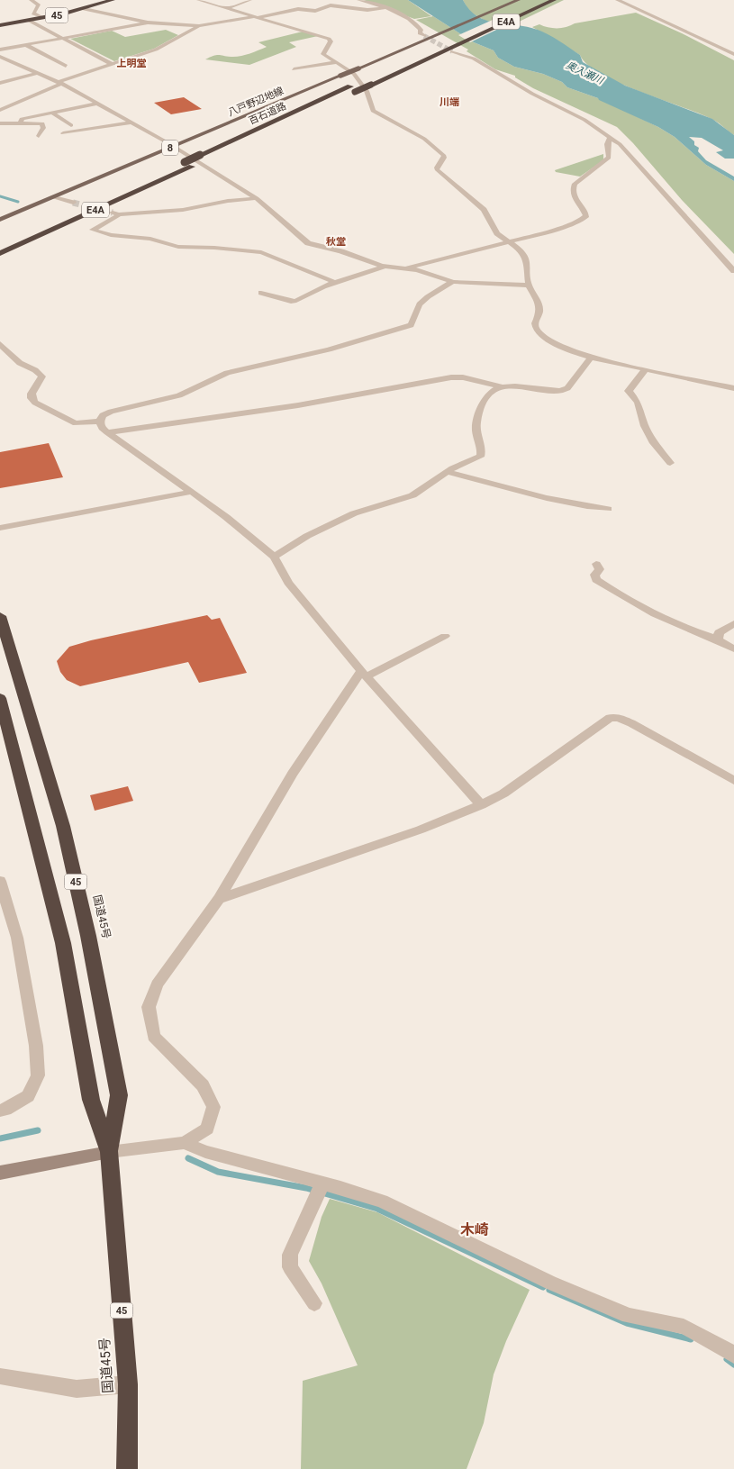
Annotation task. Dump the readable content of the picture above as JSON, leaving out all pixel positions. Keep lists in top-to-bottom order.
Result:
{
  "streets": {
    "highway": [
      "45",
      "E4A",
      "百石道路",
      "国道45号"
    ],
    "main road": ["八戸野辺地線", "8"]
  },
  "crossings": [
    ["E4A", "百石道路"]
  ],
  "districts": [
    "上明堂",
    "川端",
    "秋堂",
    "木崎"
  ],
  "water": ["奥入瀬川"]
}
